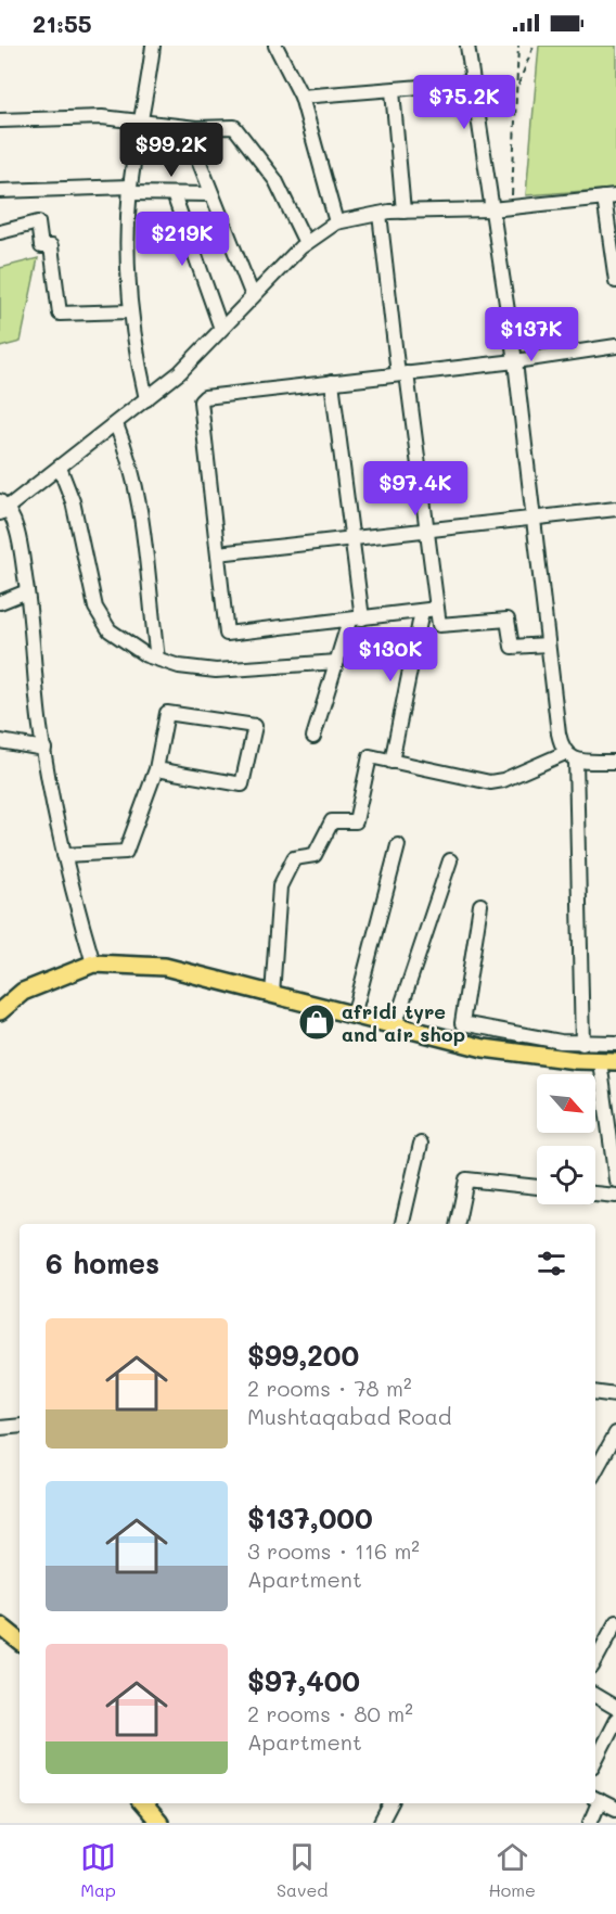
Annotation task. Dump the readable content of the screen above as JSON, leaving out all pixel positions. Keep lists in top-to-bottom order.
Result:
{
  "places": {
    "shop": ["afridi tyre and air shop"]
  },
  "north": "bottom right",
  "page": {
    "status": "21:55",
    "price": [
      "$75.2K",
      "$99.2K",
      "$219K",
      "$137K",
      "$97.4K",
      "$130K"
    ],
    "heading": "6 homes",
    "list": [
      {
        "name": "$99,200",
        "note": "2 rooms · 78 m² · Mushtaqabad Road"
      },
      {
        "name": "$137,000",
        "note": "3 rooms · 116 m² · Apartment"
      },
      {
        "name": "$97,400",
        "note": "2 rooms · 80 m² · Apartment"
      }
    ],
    "tabs": ["Map", "Saved", "Home"]
  }
}
